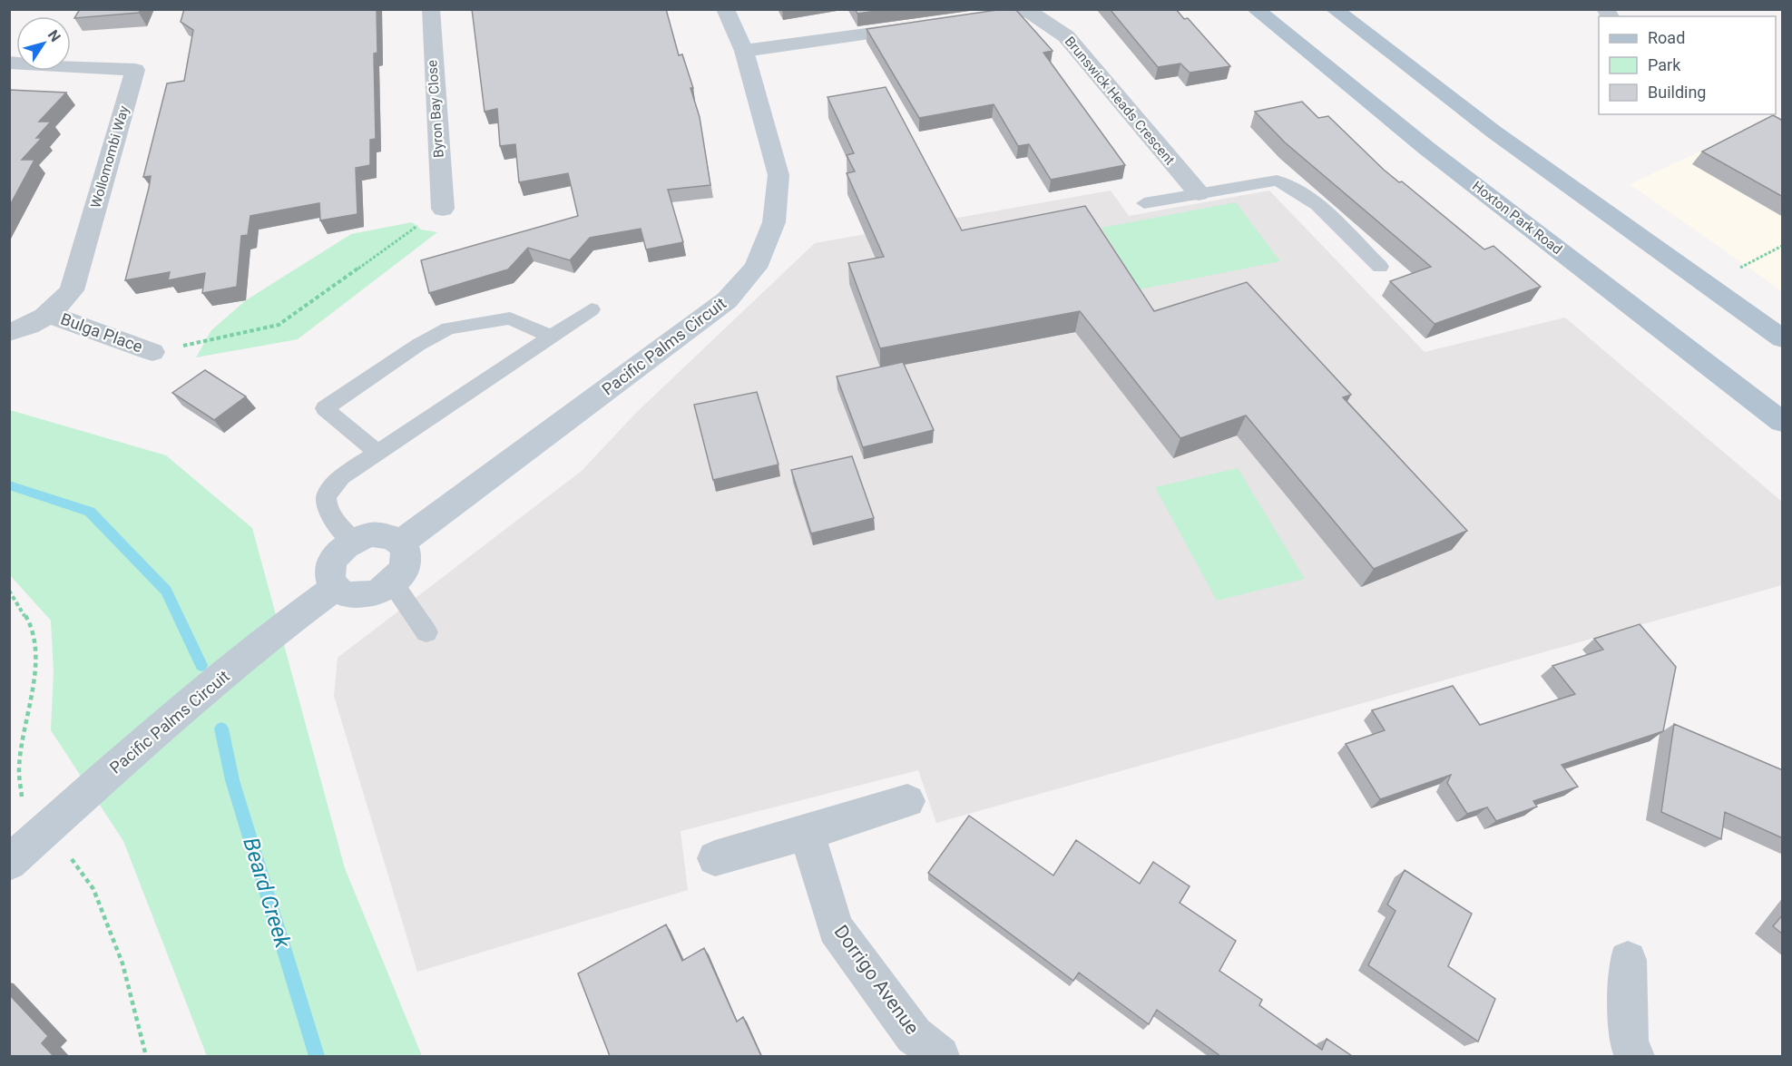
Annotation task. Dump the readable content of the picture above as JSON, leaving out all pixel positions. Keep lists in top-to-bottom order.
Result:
{
  "streets": {
    "main road": ["Hoxton Park Road"],
    "street": [
      "Brunswick Heads Crescent",
      "Byron Bay Close",
      "Wollomombi Way",
      "Bulga Place",
      "Pacific Palms Circuit",
      "Dorrigo Avenue"
    ]
  },
  "crossings": [
    ["Wollomombi Way", "Bulga Place"]
  ],
  "water": ["Beard Creek"],
  "legend": ["Road", "Park", "Building"],
  "north": "top right"
}
